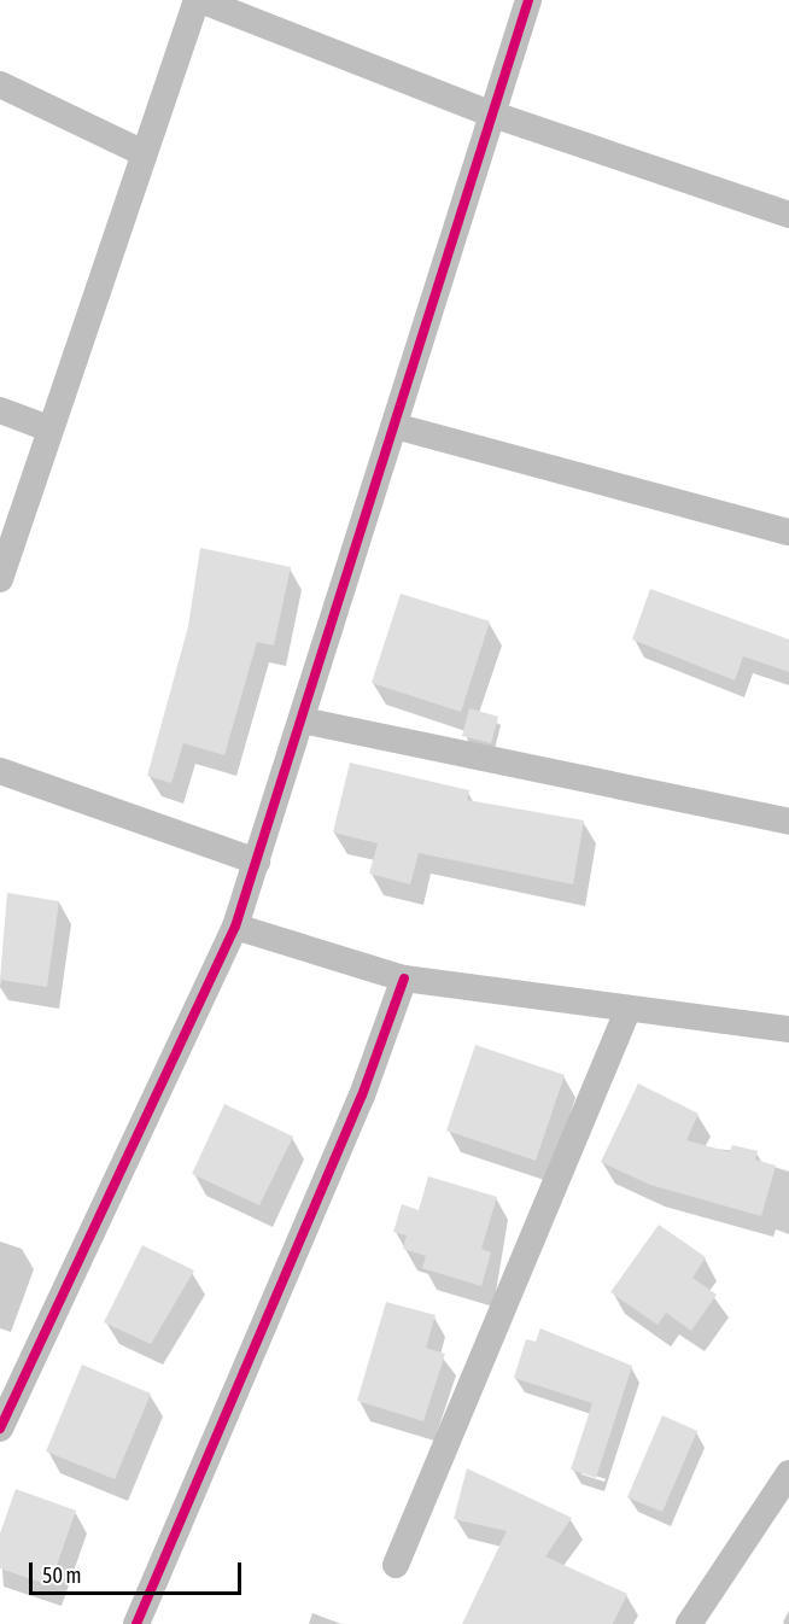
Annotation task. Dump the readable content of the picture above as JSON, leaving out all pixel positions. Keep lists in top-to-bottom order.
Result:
{
  "scale_bar": "50 m"
}
